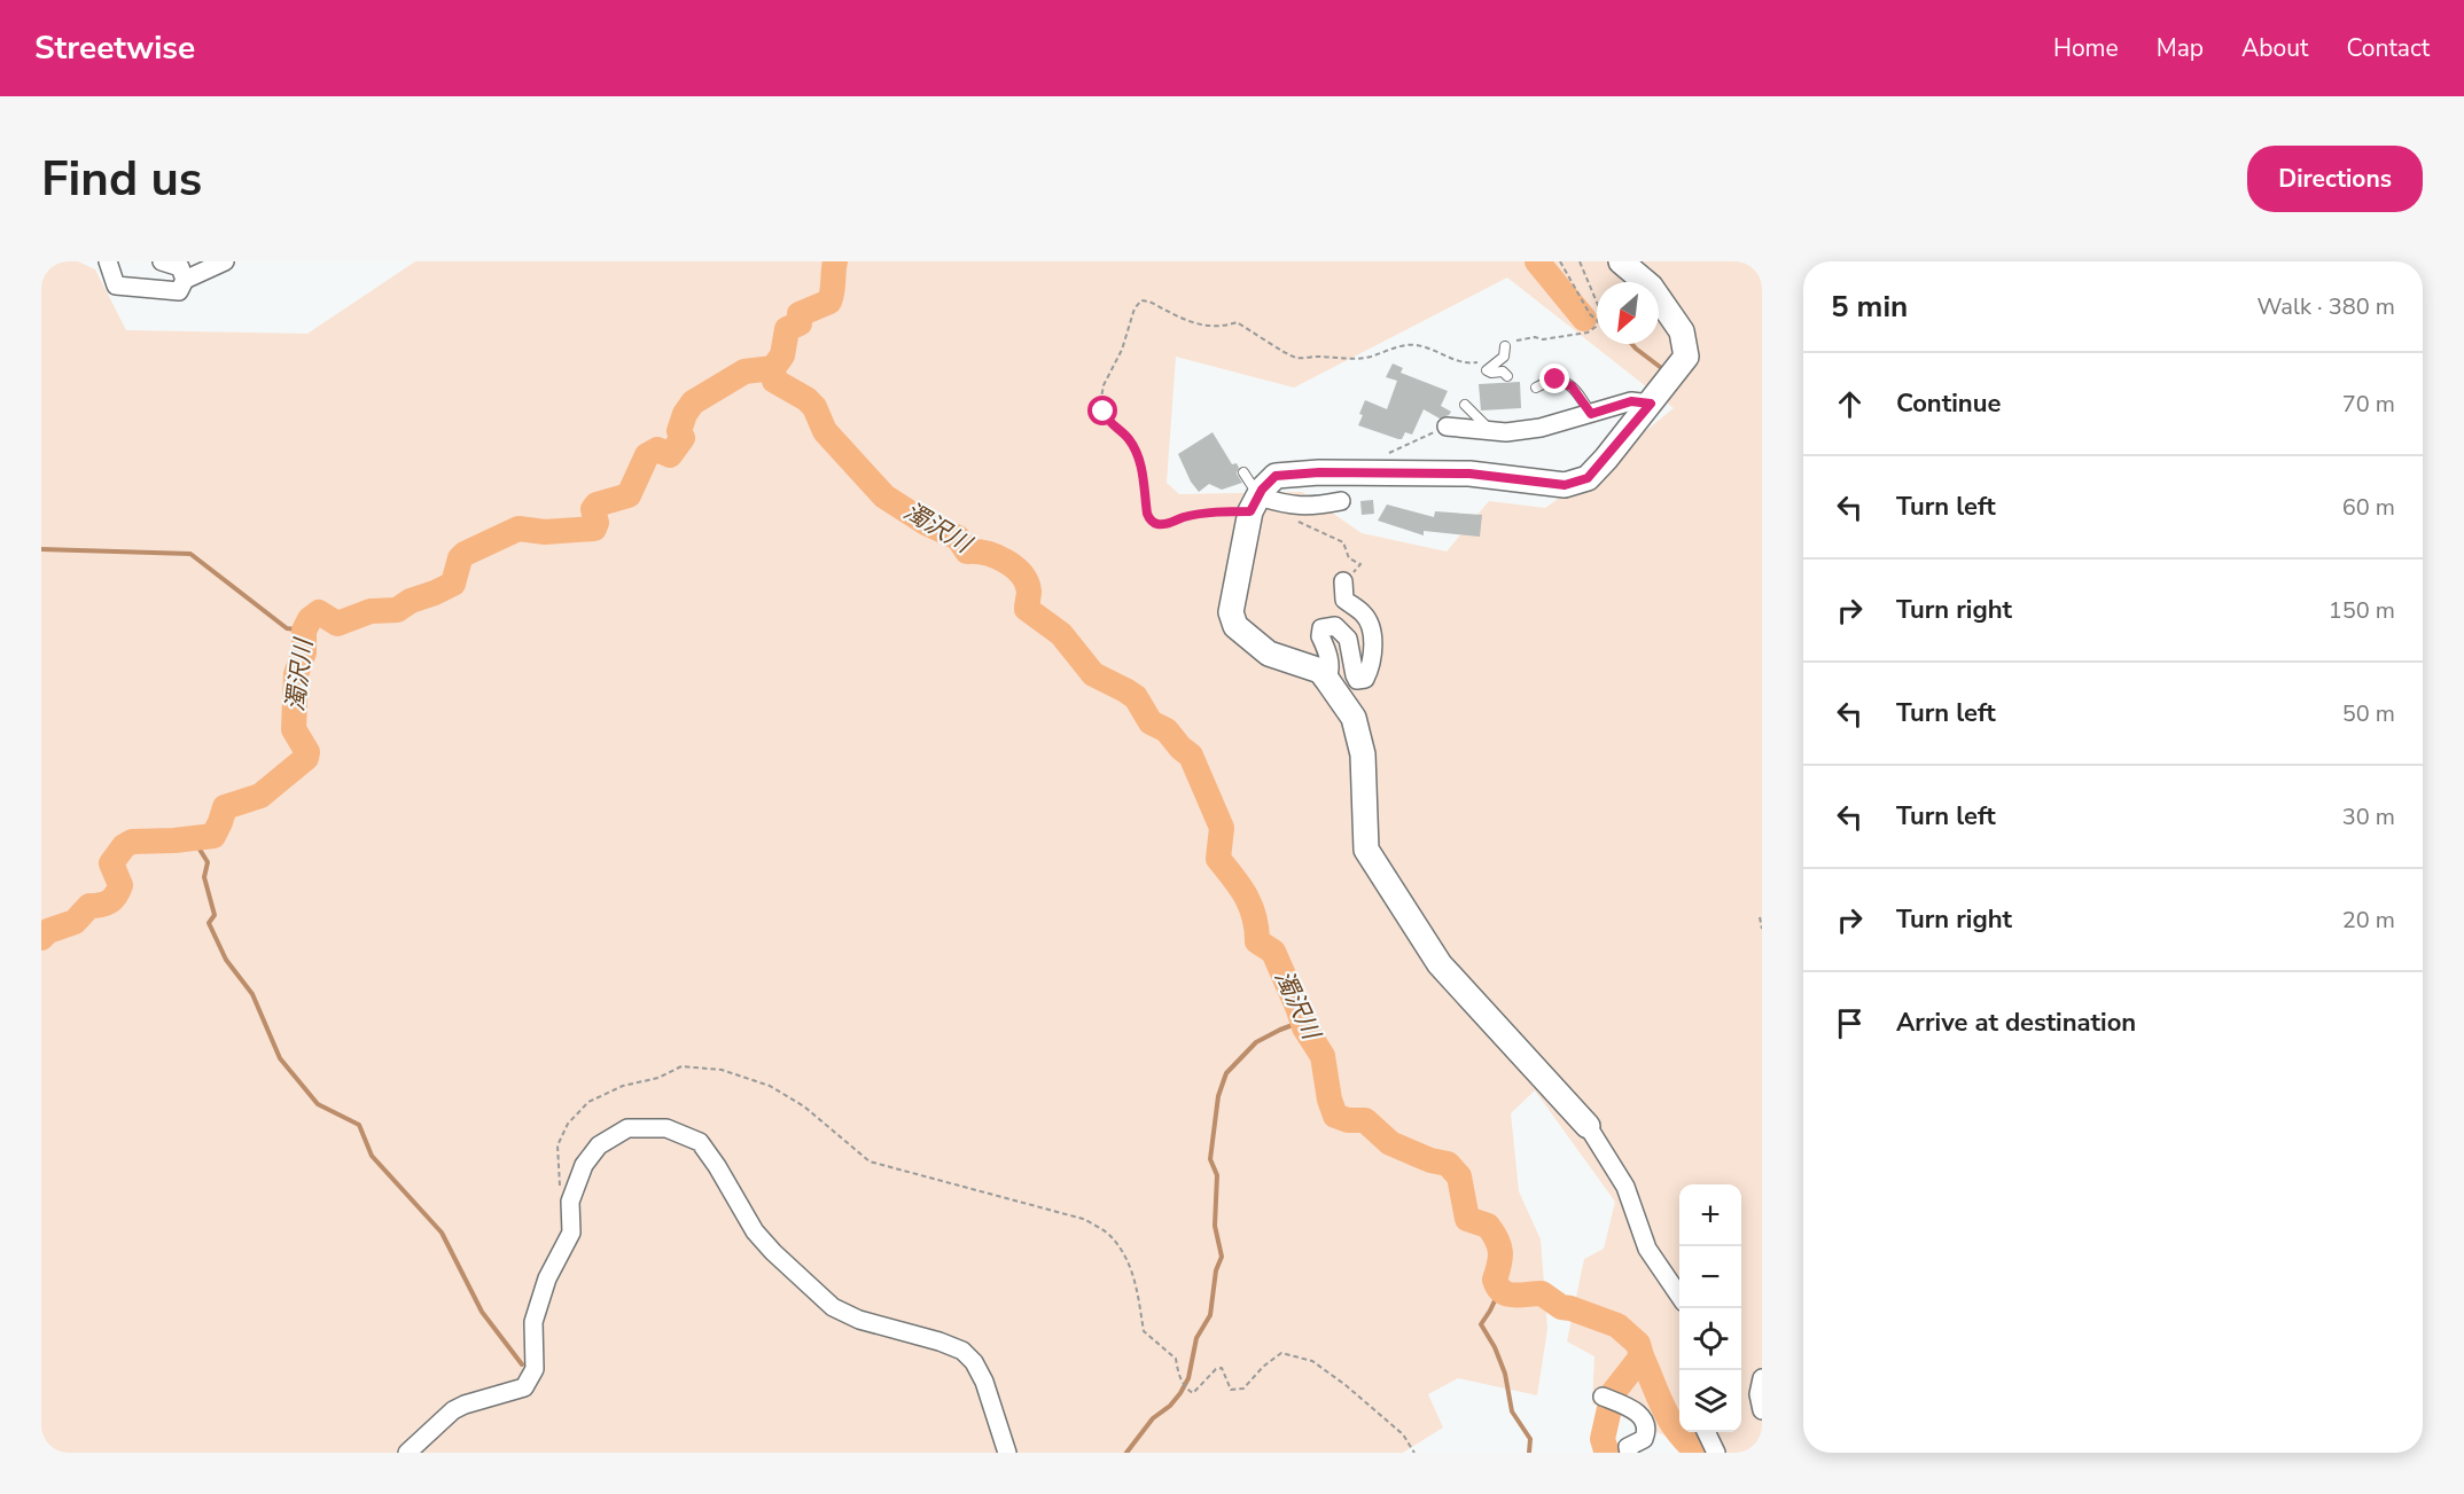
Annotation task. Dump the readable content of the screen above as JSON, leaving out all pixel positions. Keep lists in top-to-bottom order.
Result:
{
  "water": ["濁沢川"],
  "north": "bottom left",
  "page": {
    "header": "Streetwise",
    "nav": [
      "Home",
      "Map",
      "About",
      "Contact"
    ],
    "buttons": "Directions",
    "title": "Find us",
    "heading": ["5 min", "Walk · 380 m"],
    "list": [
      ["Continue", "70 m"],
      ["Turn left", "60 m"],
      ["Turn right", "150 m"],
      ["Turn left", "50 m"],
      ["Turn left", "30 m"],
      ["Turn right", "20 m"],
      "Arrive at destination"
    ],
    "map_buttons": ["+", "−"]
  }
}
